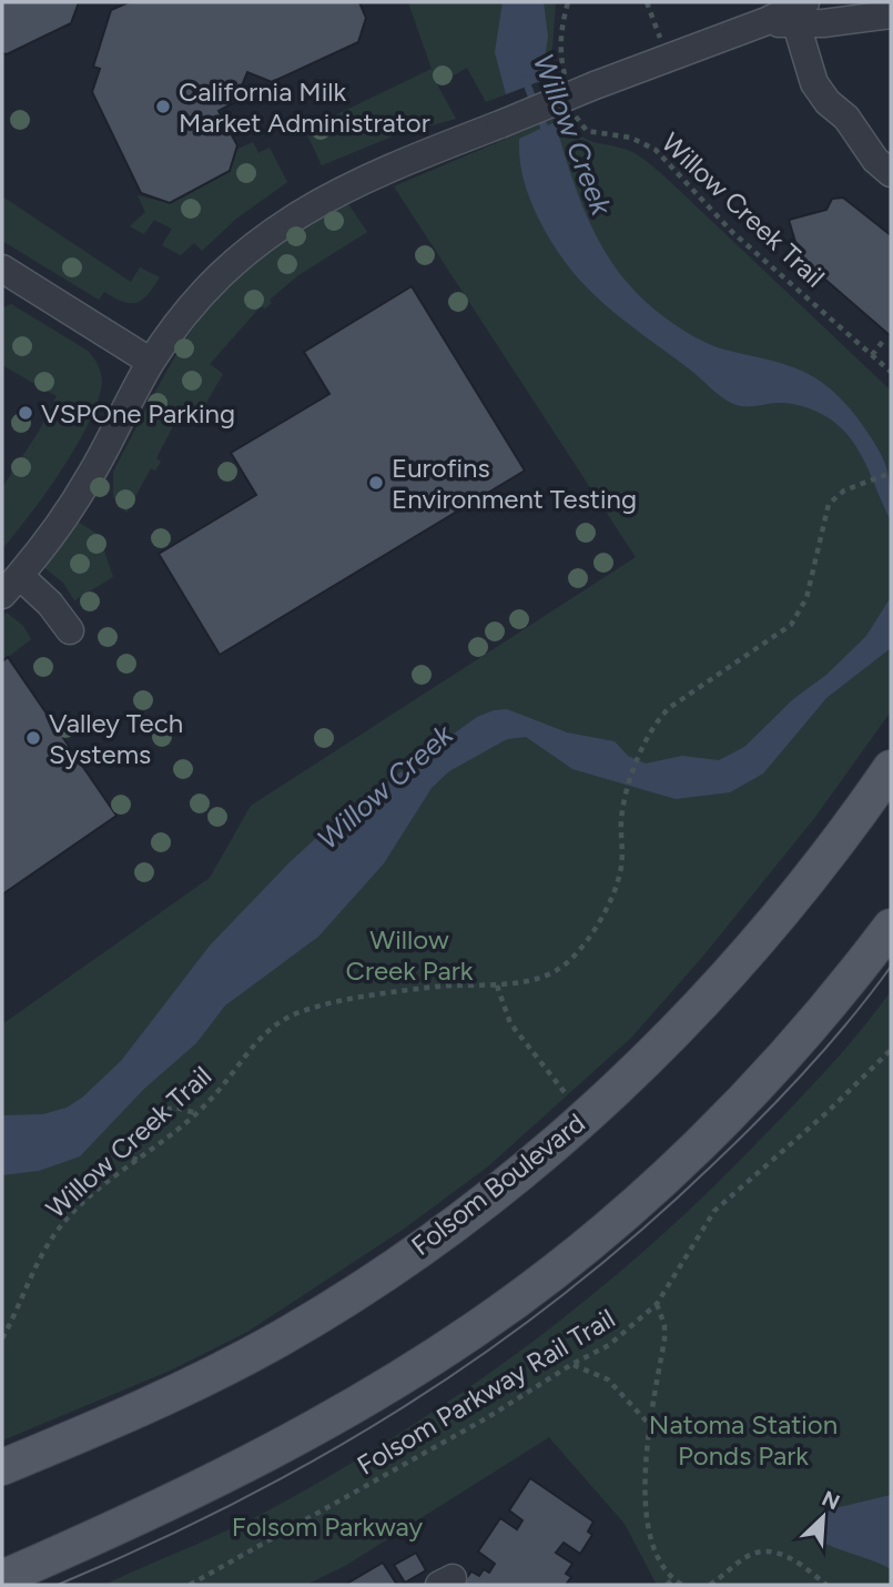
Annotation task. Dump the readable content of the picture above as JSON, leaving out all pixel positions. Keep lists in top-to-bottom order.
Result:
{
  "streets": {
    "main road": ["Folsom Boulevard"],
    "path": ["Willow Creek Trail", "Folsom Parkway Rail Trail"]
  },
  "water": ["Willow Creek"],
  "parks": ["Willow Creek Park", "Natoma Station Ponds Park", "Folsom Parkway"],
  "places": [
    "California Milk Market Administrator",
    "VSPOne Parking",
    "Eurofins Environment Testing",
    "Valley Tech Systems"
  ],
  "north": "top right"
}
